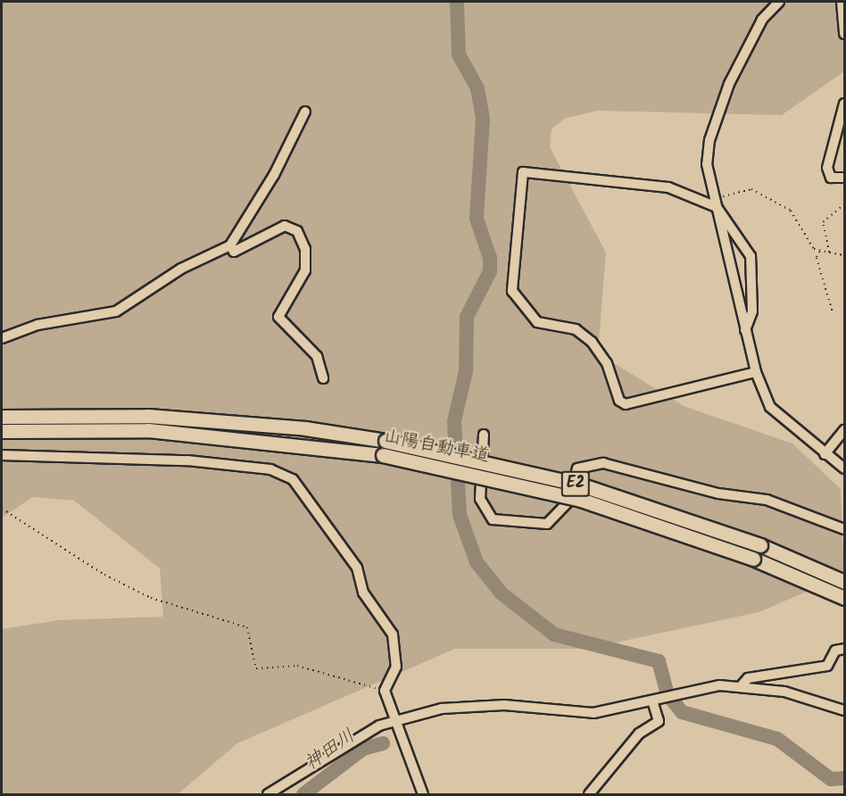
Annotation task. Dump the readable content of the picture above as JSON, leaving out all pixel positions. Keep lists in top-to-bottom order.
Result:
{
  "streets": {
    "highway": ["山陽自動車道", "E2"]
  },
  "water": ["神田川"]
}
